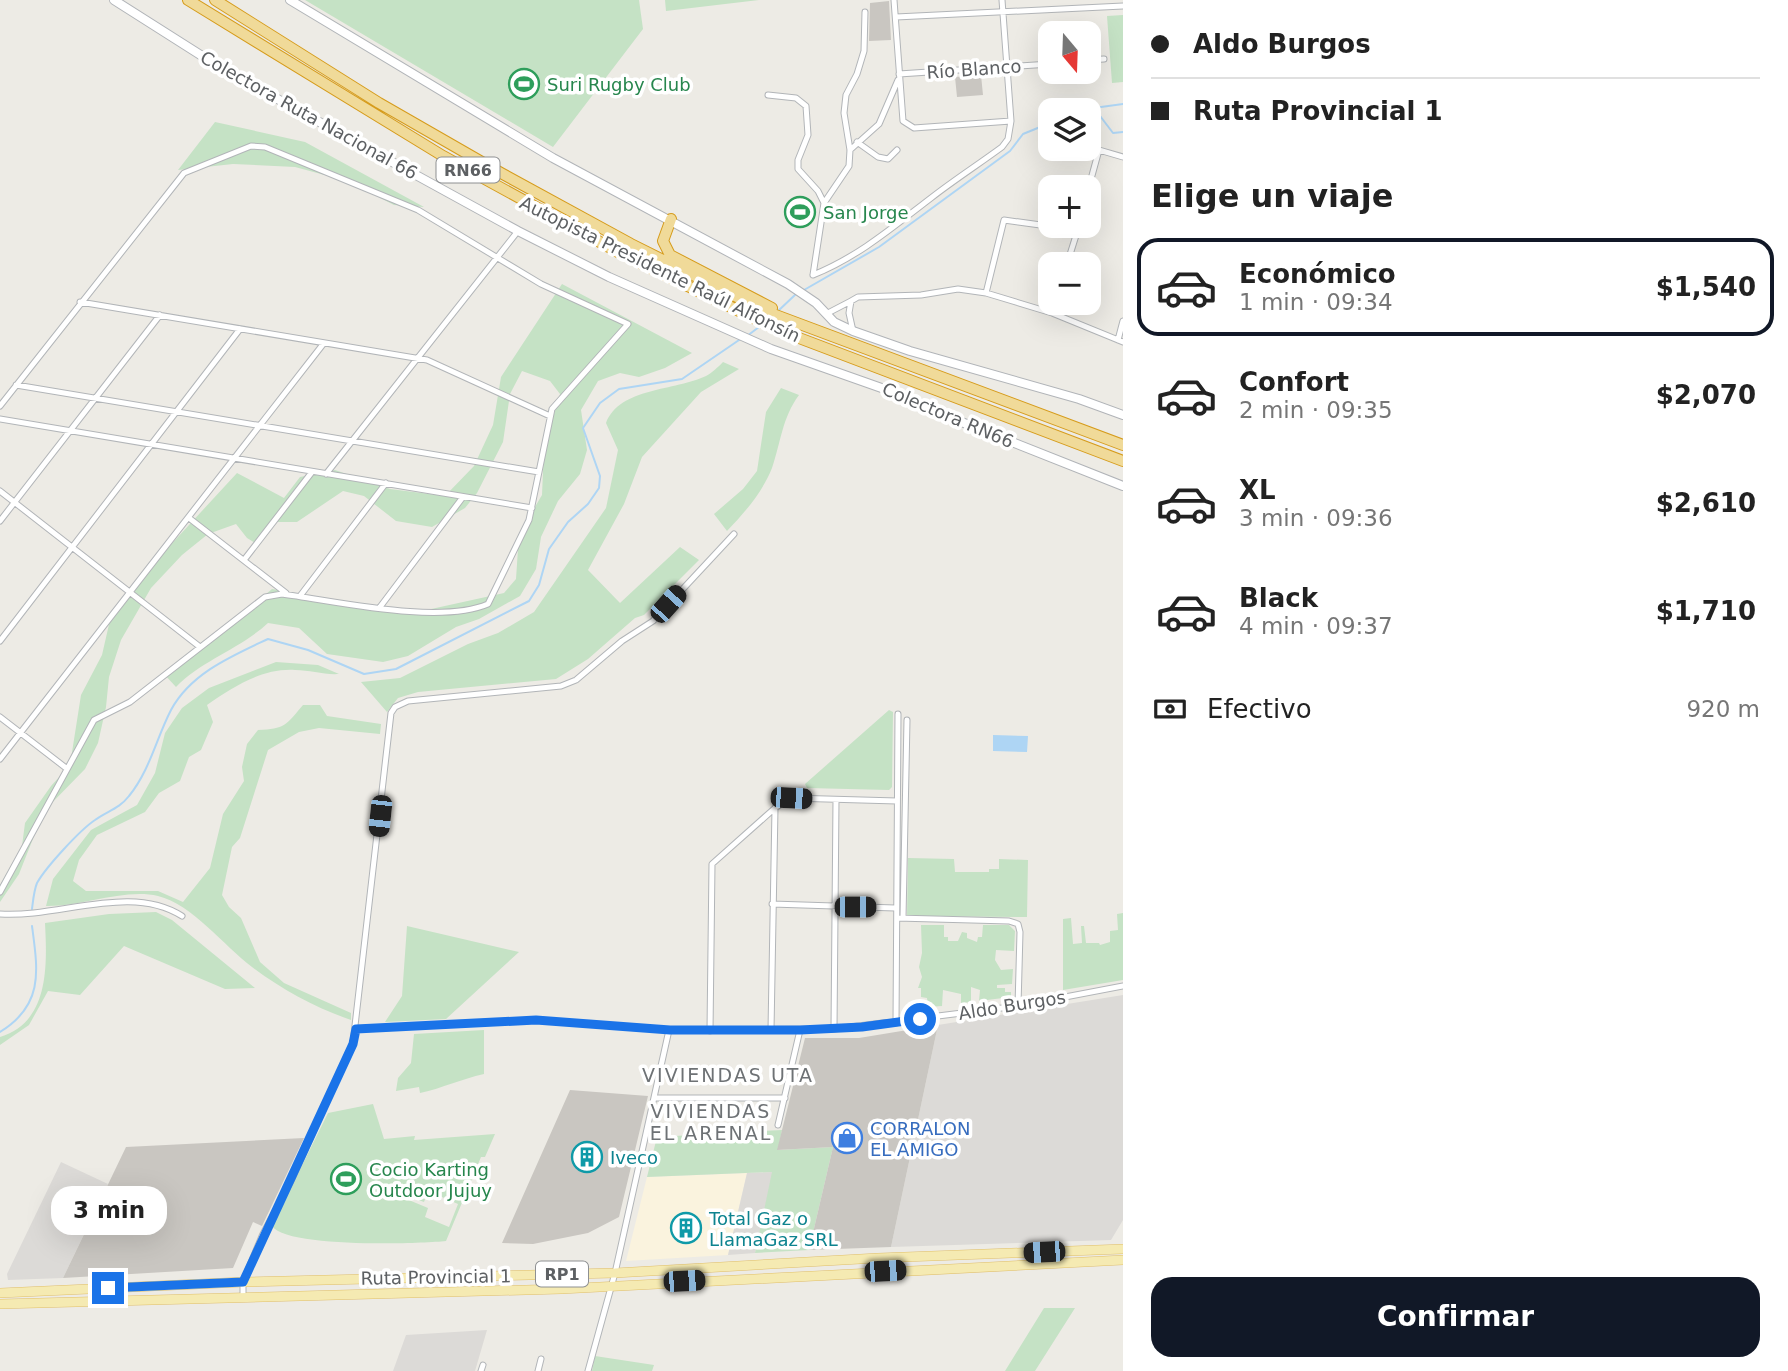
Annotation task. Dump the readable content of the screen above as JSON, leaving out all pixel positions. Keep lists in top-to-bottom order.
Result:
{
  "streets": {
    "highway": ["RN66", "Autopista Presidente Raúl Alfonsín"],
    "main road": ["RP1", "Ruta Provincial 1"],
    "street": [
      "Río Blanco",
      "Colectora Ruta Nacional 66",
      "Colectora RN66",
      "Aldo Burgos"
    ]
  },
  "crossings": [
    ["Colectora Ruta Nacional 66", "Colectora RN66"]
  ],
  "districts": ["VIVIENDAS UTA", "VIVIENDAS EL ARENAL"],
  "places": {
    "sports": ["Suri Rugby Club", "San Jorge", "Cocio Karting Outdoor Jujuy"],
    "shop": ["CORRALON EL AMIGO"],
    "building": ["Iveco", "Total Gaz o LlamaGaz SRL"]
  },
  "north": "bottom",
  "page": {
    "banner": ["Aldo Burgos", "Ruta Provincial 1"],
    "map_buttons": ["+", "−"],
    "heading": "Elige un viaje",
    "list": [
      {
        "name": "Económico",
        "note": "1 min · 09:34",
        "value": "$1,540"
      },
      {
        "name": "Confort",
        "note": "2 min · 09:35",
        "value": "$2,070"
      },
      {
        "name": "XL",
        "note": "3 min · 09:36",
        "value": "$2,610"
      },
      {
        "name": "Black",
        "note": "4 min · 09:37",
        "value": "$1,710"
      }
    ],
    "pay": ["Efectivo", "920 m"],
    "bubble": "3 min",
    "buttons": "Confirmar"
  }
}
